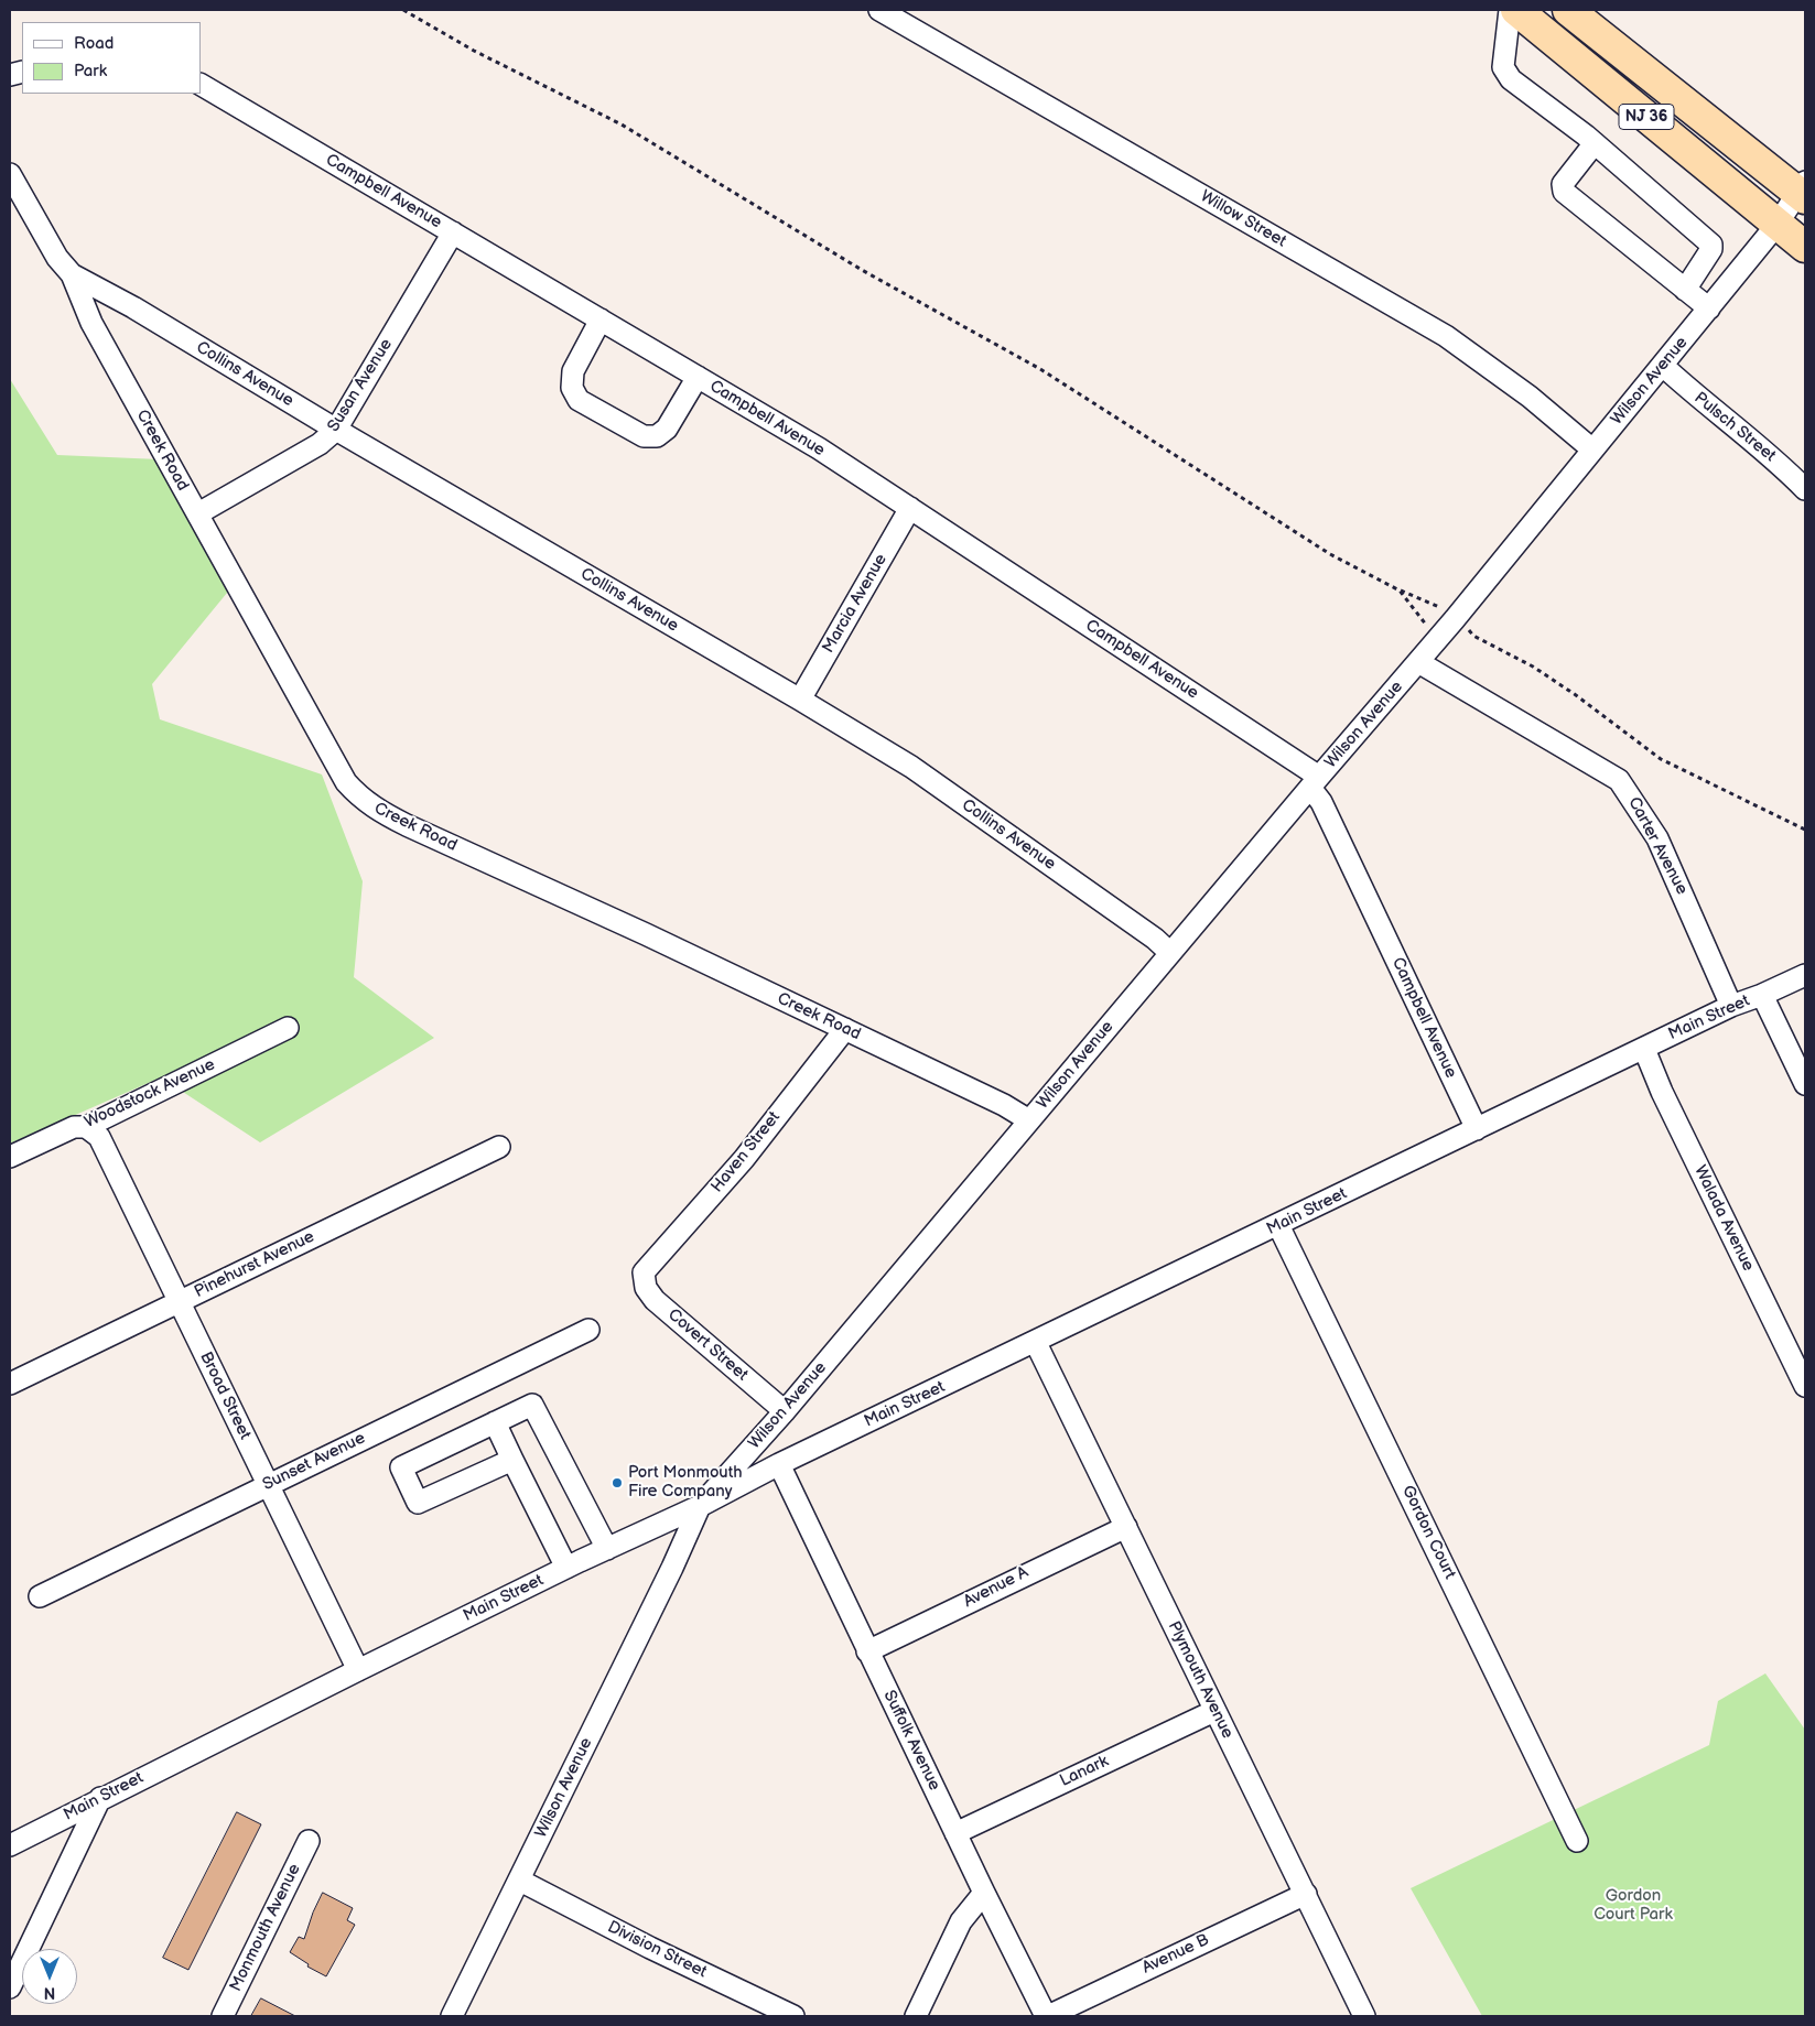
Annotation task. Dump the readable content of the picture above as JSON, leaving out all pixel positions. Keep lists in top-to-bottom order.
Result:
{
  "streets": {
    "highway": ["NJ 36"],
    "street": [
      "Campbell Avenue",
      "Willow Street",
      "Collins Avenue",
      "Wilson Avenue",
      "Susan Avenue",
      "Pulsch Street",
      "Creek Road",
      "Marcia Avenue",
      "Carter Avenue",
      "Main Street",
      "Woodstock Avenue",
      "Haven Street",
      "Walada Avenue",
      "Pinehurst Avenue",
      "Covert Street",
      "Broad Street",
      "Sunset Avenue",
      "Gordon Court",
      "Avenue A",
      "Plymouth Avenue",
      "Suffolk Avenue",
      "Lanark",
      "Monmouth Avenue",
      "Division Street",
      "Avenue B"
    ]
  },
  "crossings": [
    ["NJ 36", "Wilson Avenue"],
    ["Campbell Avenue", "Wilson Avenue"],
    ["Campbell Avenue", "Susan Avenue"],
    ["Campbell Avenue", "Marcia Avenue"],
    ["Campbell Avenue", "Main Street"],
    ["Willow Street", "Wilson Avenue"],
    ["Collins Avenue", "Wilson Avenue"],
    ["Collins Avenue", "Susan Avenue"],
    ["Collins Avenue", "Creek Road"],
    ["Collins Avenue", "Marcia Avenue"],
    ["Wilson Avenue", "Pulsch Street"],
    ["Wilson Avenue", "Creek Road"],
    ["Wilson Avenue", "Carter Avenue"],
    ["Wilson Avenue", "Main Street"],
    ["Wilson Avenue", "Covert Street"],
    ["Wilson Avenue", "Division Street"],
    ["Susan Avenue", "Creek Road"],
    ["Creek Road", "Haven Street"],
    ["Carter Avenue", "Main Street"],
    ["Main Street", "Walada Avenue"],
    ["Main Street", "Broad Street"],
    ["Main Street", "Gordon Court"],
    ["Main Street", "Plymouth Avenue"],
    ["Main Street", "Suffolk Avenue"],
    ["Woodstock Avenue", "Broad Street"],
    ["Haven Street", "Covert Street"],
    ["Pinehurst Avenue", "Broad Street"],
    ["Broad Street", "Sunset Avenue"],
    ["Avenue A", "Plymouth Avenue"],
    ["Avenue A", "Suffolk Avenue"],
    ["Plymouth Avenue", "Lanark"],
    ["Plymouth Avenue", "Avenue B"],
    ["Suffolk Avenue", "Lanark"],
    ["Suffolk Avenue", "Avenue B"]
  ],
  "parks": ["Gordon Court Park"],
  "places": ["Port Monmouth Fire Company"],
  "legend": ["Road", "Park"],
  "north": "bottom"
}
